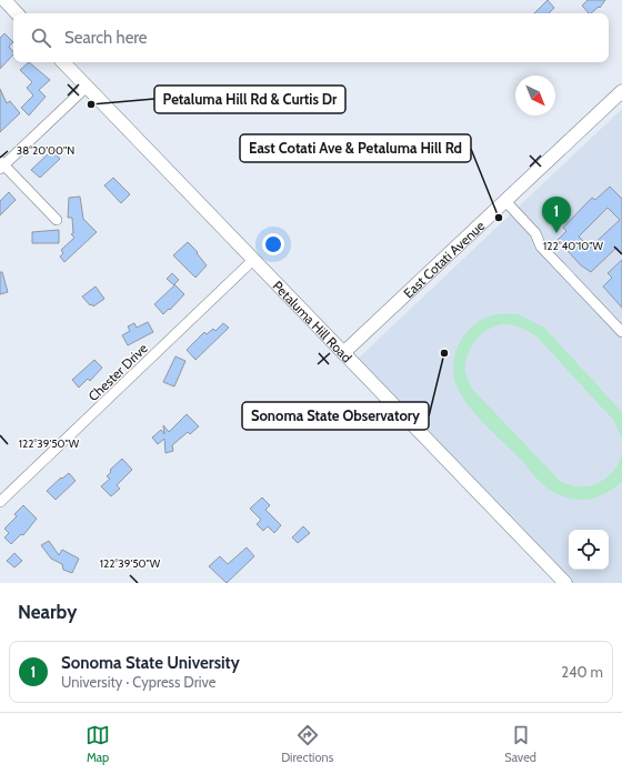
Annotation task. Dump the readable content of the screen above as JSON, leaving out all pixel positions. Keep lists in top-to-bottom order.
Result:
{
  "streets": {
    "main road": ["East Cotati Avenue", "Petaluma Hill Road"],
    "street": ["Chester Drive"]
  },
  "crossings": [
    ["East Cotati Avenue", "Petaluma Hill Road"],
    ["Petaluma Hill Road", "Chester Drive"]
  ],
  "places": ["Petaluma Hill Rd & Curtis Dr", "East Cotati Ave & Petaluma Hill Rd", "Sonoma State Observatory"],
  "north": "bottom right",
  "page": {
    "search": "Search here",
    "pins": "1",
    "heading": "Nearby",
    "list": [
      {
        "mark": "1",
        "name": "Sonoma State University",
        "note": "University · Cypress Drive",
        "value": "240 m"
      }
    ],
    "nav": ["Map", "Directions", "Saved"]
  },
  "coordinates": ["38°20'00\"N", "122°40'10\"W", "122°39'50\"W"]
}
